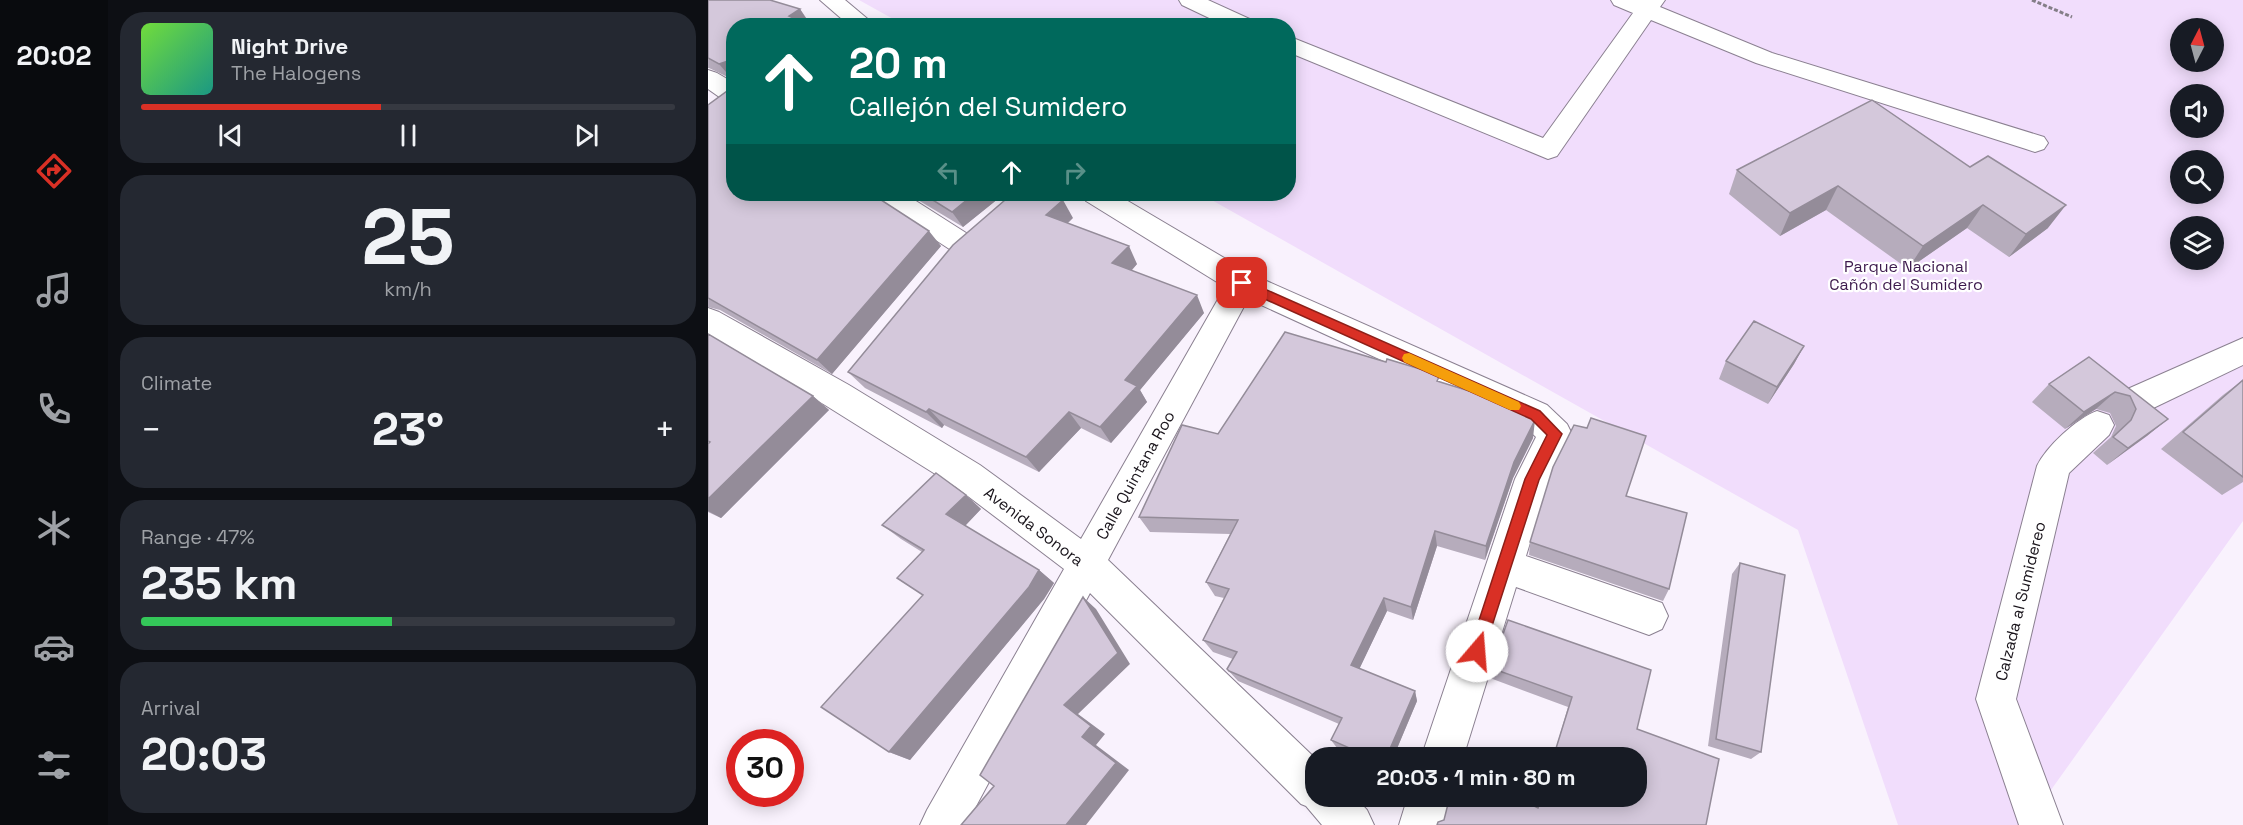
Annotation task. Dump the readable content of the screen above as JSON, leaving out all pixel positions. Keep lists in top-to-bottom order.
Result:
{
  "streets": {
    "street": ["Calle Quintana Roo", "Avenida Sonora", "Calzada al Sumidereo"]
  },
  "crossings": [
    ["Calle Quintana Roo", "Avenida Sonora"]
  ],
  "parks": ["Parque Nacional Cañón del Sumidero"],
  "north": "top",
  "page": {
    "tabs": "20:02",
    "turn": ["20 m", "Callejón del Sumidero"],
    "song": ["Night Drive", "The Halogens"],
    "tile": [
      ["25", "km/h"],
      "Climate",
      ["Range · 47%", "235 km"],
      ["Arrival", "20:03"]
    ],
    "heat": ["−", "23°", "+"],
    "limit": "30",
    "trip": "20:03 · 1 min · 80 m"
  }
}
